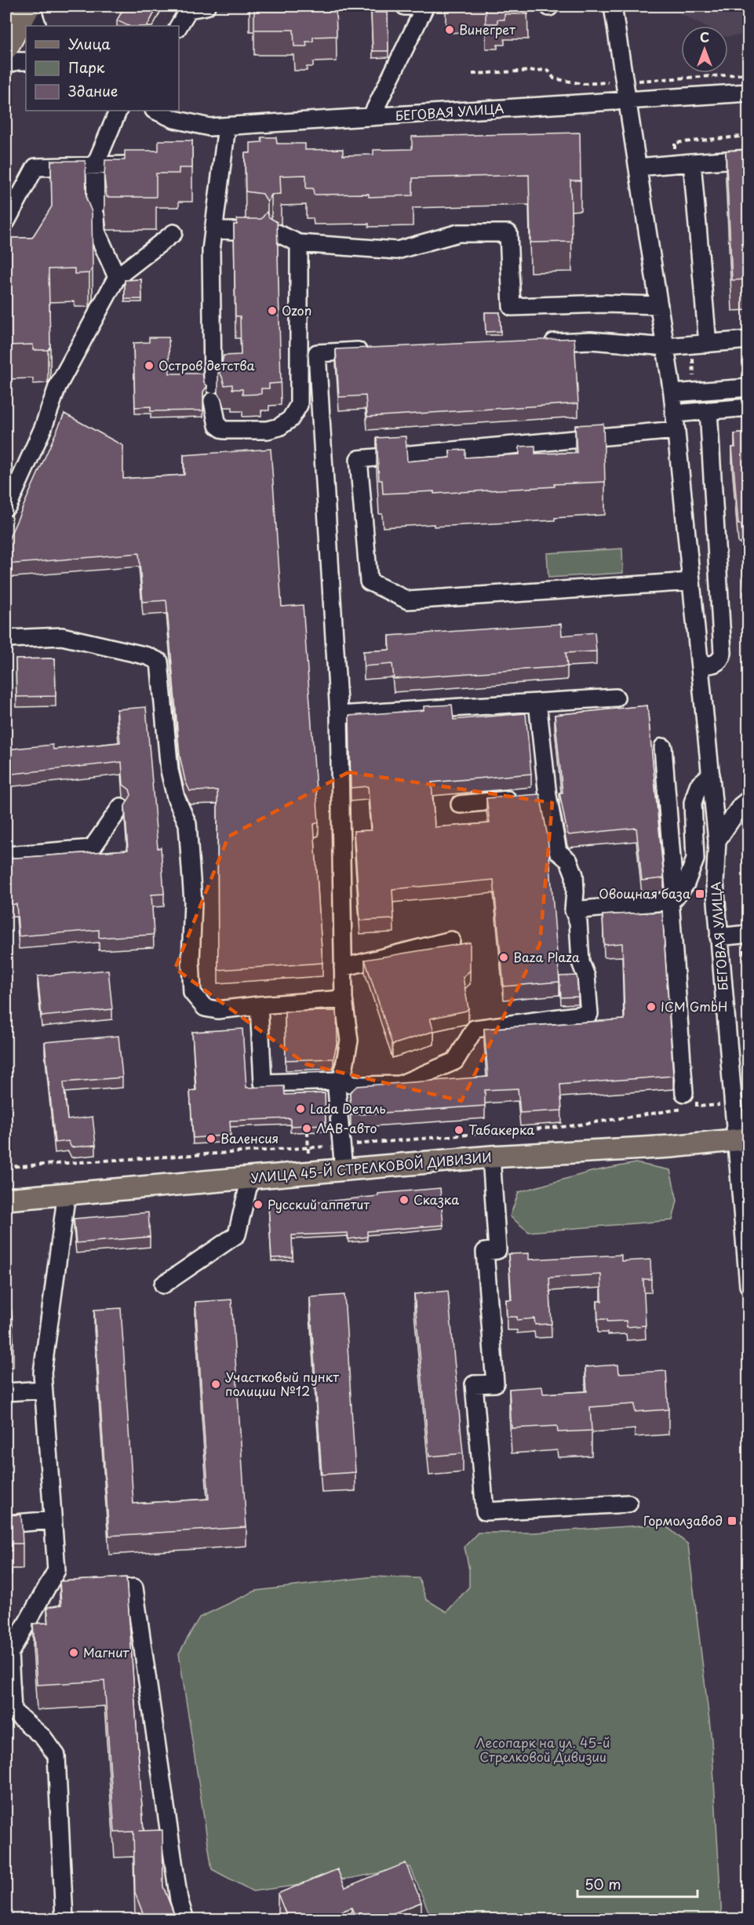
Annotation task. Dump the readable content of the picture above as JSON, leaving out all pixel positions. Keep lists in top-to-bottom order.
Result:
{
  "streets": {
    "main road": ["УЛИЦА 45-Й СТРЕЛКОВОЙ ДИВИЗИИ"],
    "street": ["БЕГОВАЯ УЛИЦА"]
  },
  "crossings": [
    ["БЕГОВАЯ УЛИЦА", "УЛИЦА 45-Й СТРЕЛКОВОЙ ДИВИЗИИ"]
  ],
  "parks": ["Лесопарк на ул. 45-й Стрелковой Дивизии"],
  "places": {
    "other": [
      "Винегрет",
      "Ozon",
      "Остров детства",
      "Baza Plaza",
      "ICM GmbH",
      "Lada Dеталь",
      "ЛАВ-авто",
      "Табакерка",
      "Валенсия",
      "Сказка",
      "Русский аппетит",
      "Участковый пункт полиции №12",
      "Магнит"
    ],
    "transit": ["Овощная база", "Гормолзавод"]
  },
  "legend": ["Улица", "Парк", "Здание"],
  "scale_bar": "50 m",
  "north": "top"
}
